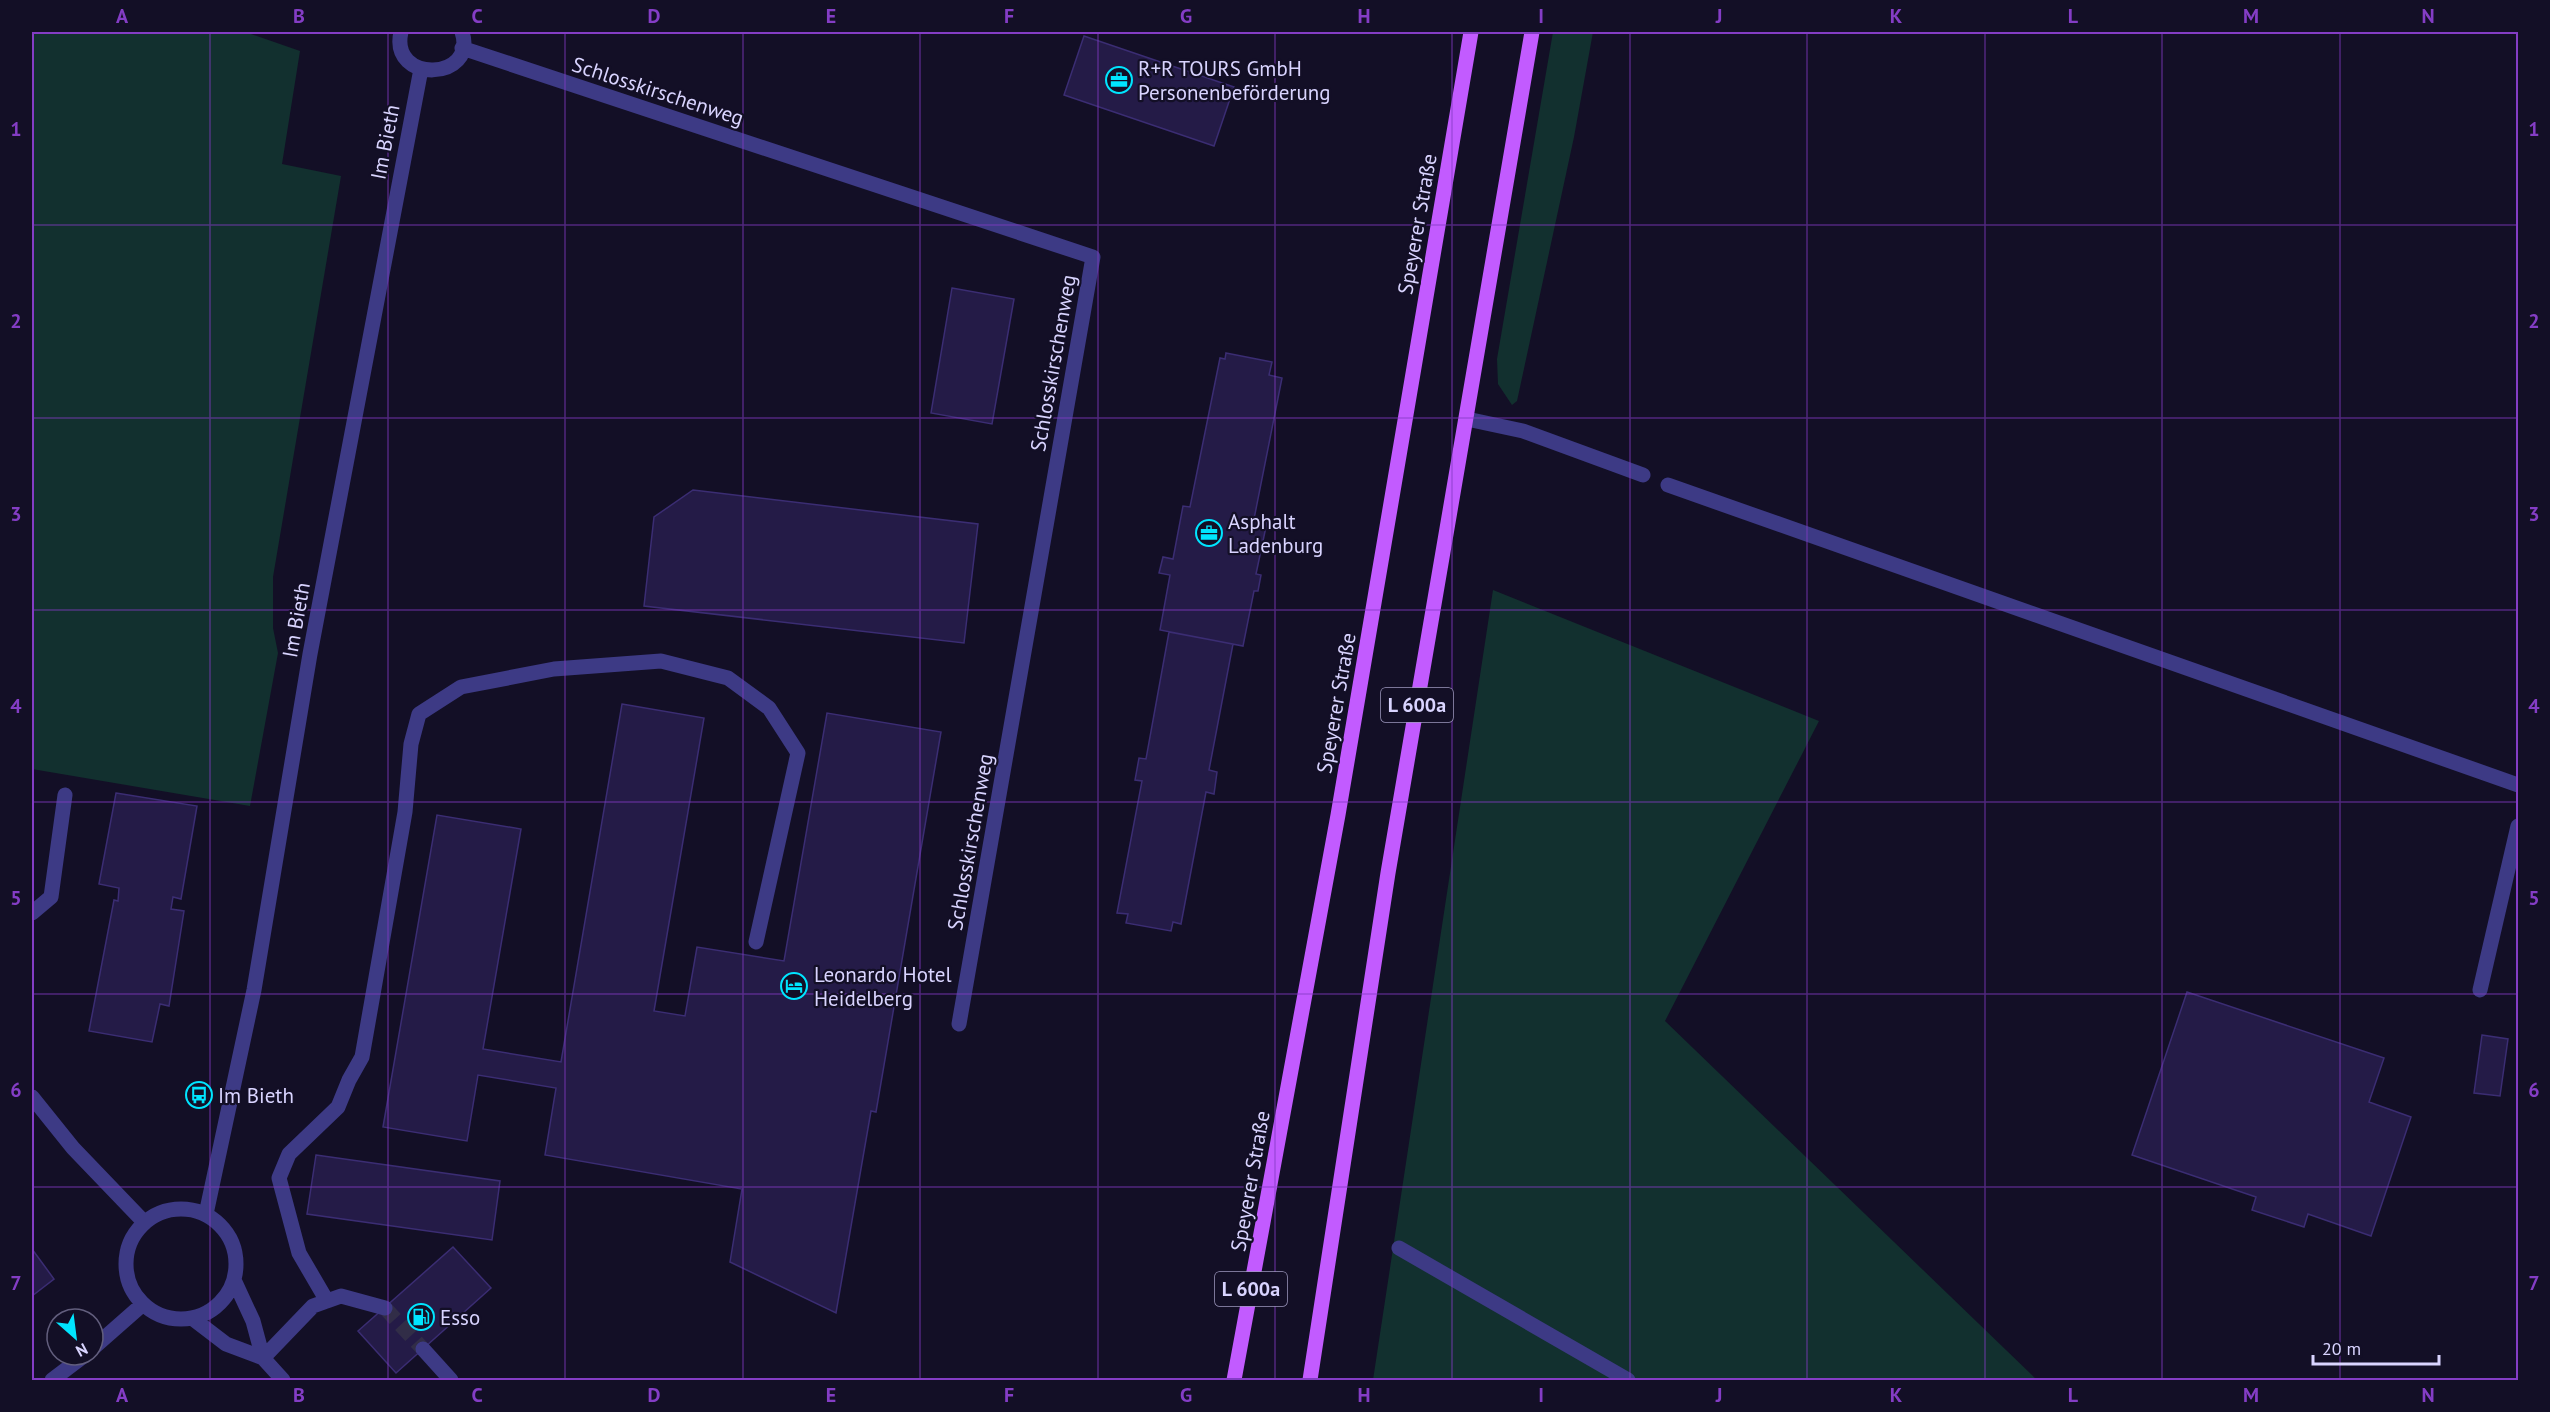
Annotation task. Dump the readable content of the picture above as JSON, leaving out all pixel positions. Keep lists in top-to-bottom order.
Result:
{
  "streets": {
    "main road": ["Speyerer Straße", "L 600a"],
    "street": ["Schlosskirschenweg", "Im Bieth"]
  },
  "places": {
    "office": ["R+R TOURS GmbH Personenbeförderung", "Asphalt Ladenburg"],
    "hotel": ["Leonardo Hotel Heidelberg"],
    "bus stop": ["Im Bieth"],
    "fuel station": ["Esso"]
  },
  "scale_bar": "20 m",
  "north": "bottom right",
  "grid": {
    "columns": [
      "A",
      "B",
      "C",
      "D",
      "E",
      "F",
      "G",
      "H",
      "I",
      "J",
      "K",
      "L",
      "M",
      "N"
    ],
    "rows": [
      "1",
      "2",
      "3",
      "4",
      "5",
      "6",
      "7"
    ]
  }
}
